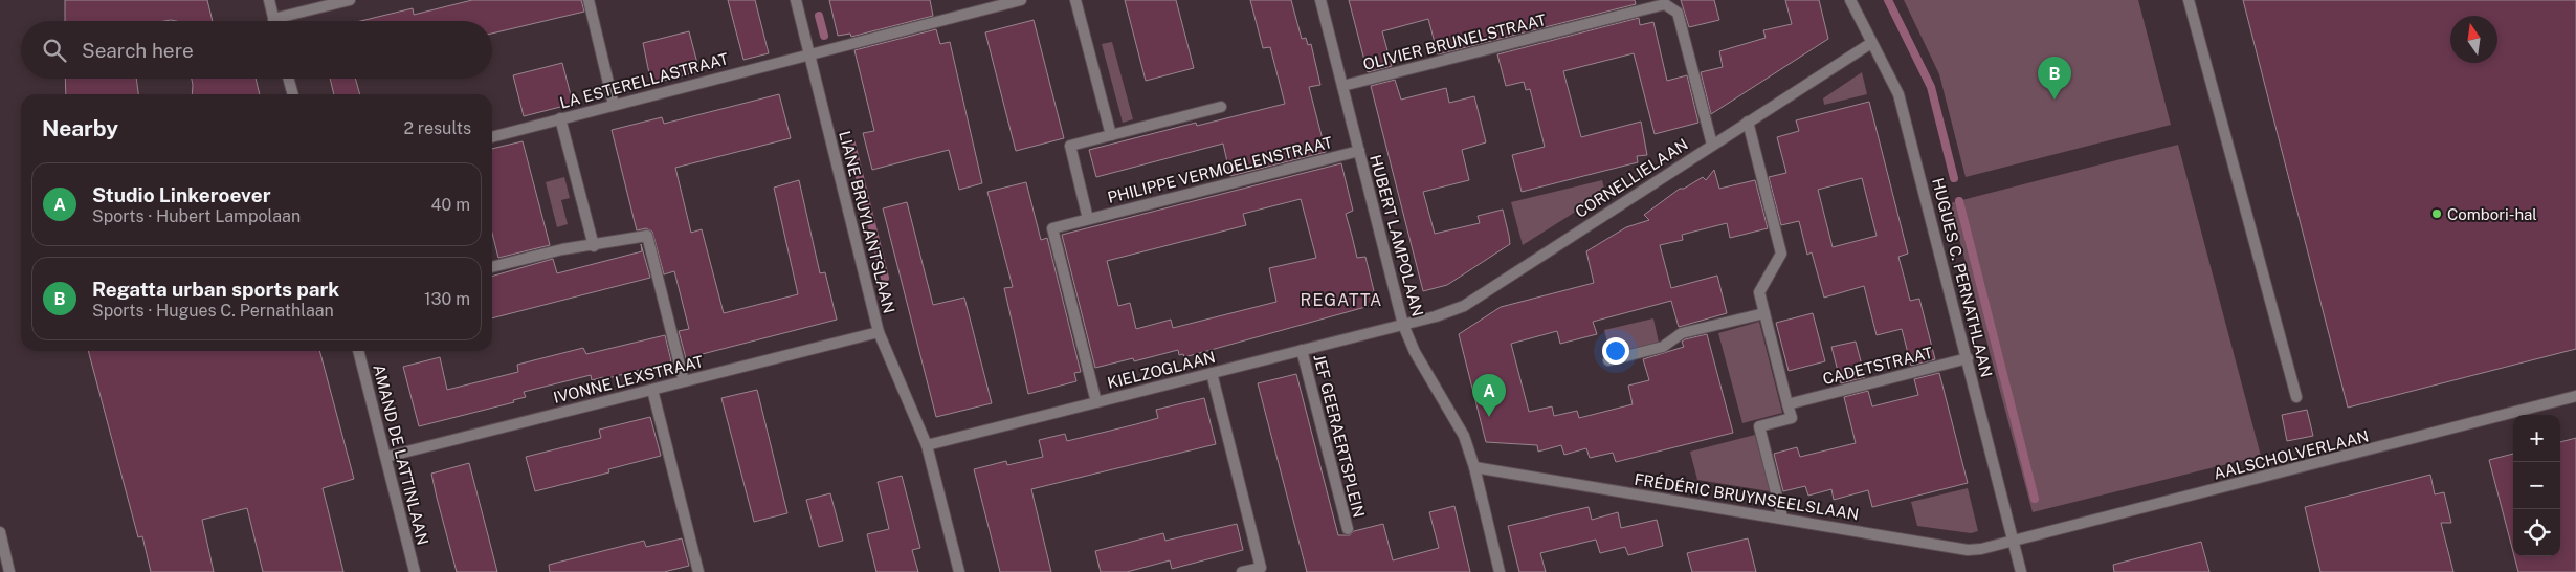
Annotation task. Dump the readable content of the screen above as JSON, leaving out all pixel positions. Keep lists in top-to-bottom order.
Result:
{
  "streets": {
    "street": [
      "OLIVIER BRUNELSTRAAT",
      "LA ESTERELLASTRAAT",
      "PHILIPPE VERMOELENSTRAAT",
      "CORNELLIELAAN",
      "LIANE BRUYLANTSLAAN",
      "HUBERT LAMPOLAAN",
      "HUGUES C. PERNATHLAAN",
      "CADETSTRAAT",
      "KIELZOGLAAN",
      "IVONNE LEXSTRAAT",
      "JEF GEERAERTSPLEIN",
      "AMAND DE LATTINLAAN",
      "AALSCHOLVERLAAN",
      "FRÉDÉRIC BRUYNSEELSLAAN"
    ]
  },
  "crossings": [
    ["OLIVIER BRUNELSTRAAT", "HUBERT LAMPOLAAN"],
    ["LA ESTERELLASTRAAT", "LIANE BRUYLANTSLAAN"],
    ["PHILIPPE VERMOELENSTRAAT", "HUBERT LAMPOLAAN"],
    ["PHILIPPE VERMOELENSTRAAT", "KIELZOGLAAN"],
    ["CORNELLIELAAN", "HUBERT LAMPOLAAN"],
    ["CORNELLIELAAN", "HUGUES C. PERNATHLAAN"],
    ["CORNELLIELAAN", "KIELZOGLAAN"],
    ["LIANE BRUYLANTSLAAN", "KIELZOGLAAN"],
    ["LIANE BRUYLANTSLAAN", "IVONNE LEXSTRAAT"],
    ["HUBERT LAMPOLAAN", "KIELZOGLAAN"],
    ["HUBERT LAMPOLAAN", "FRÉDÉRIC BRUYNSEELSLAAN"],
    ["HUGUES C. PERNATHLAAN", "CADETSTRAAT"],
    ["HUGUES C. PERNATHLAAN", "AALSCHOLVERLAAN"],
    ["HUGUES C. PERNATHLAAN", "FRÉDÉRIC BRUYNSEELSLAAN"],
    ["KIELZOGLAAN", "JEF GEERAERTSPLEIN"],
    ["IVONNE LEXSTRAAT", "AMAND DE LATTINLAAN"],
    ["AALSCHOLVERLAAN", "FRÉDÉRIC BRUYNSEELSLAAN"]
  ],
  "districts": ["REGATTA"],
  "places": ["Combori-hal"],
  "north": "top",
  "page": {
    "search": "Search here",
    "pins": ["B", "A"],
    "heading": ["Nearby", "2 results"],
    "list": [
      {
        "mark": "A",
        "name": "Studio Linkeroever",
        "note": "Sports · Hubert Lampolaan",
        "value": "40 m"
      },
      {
        "mark": "B",
        "name": "Regatta urban sports park",
        "note": "Sports · Hugues C. Pernathlaan",
        "value": "130 m"
      }
    ],
    "map_buttons": ["+", "−"]
  }
}
